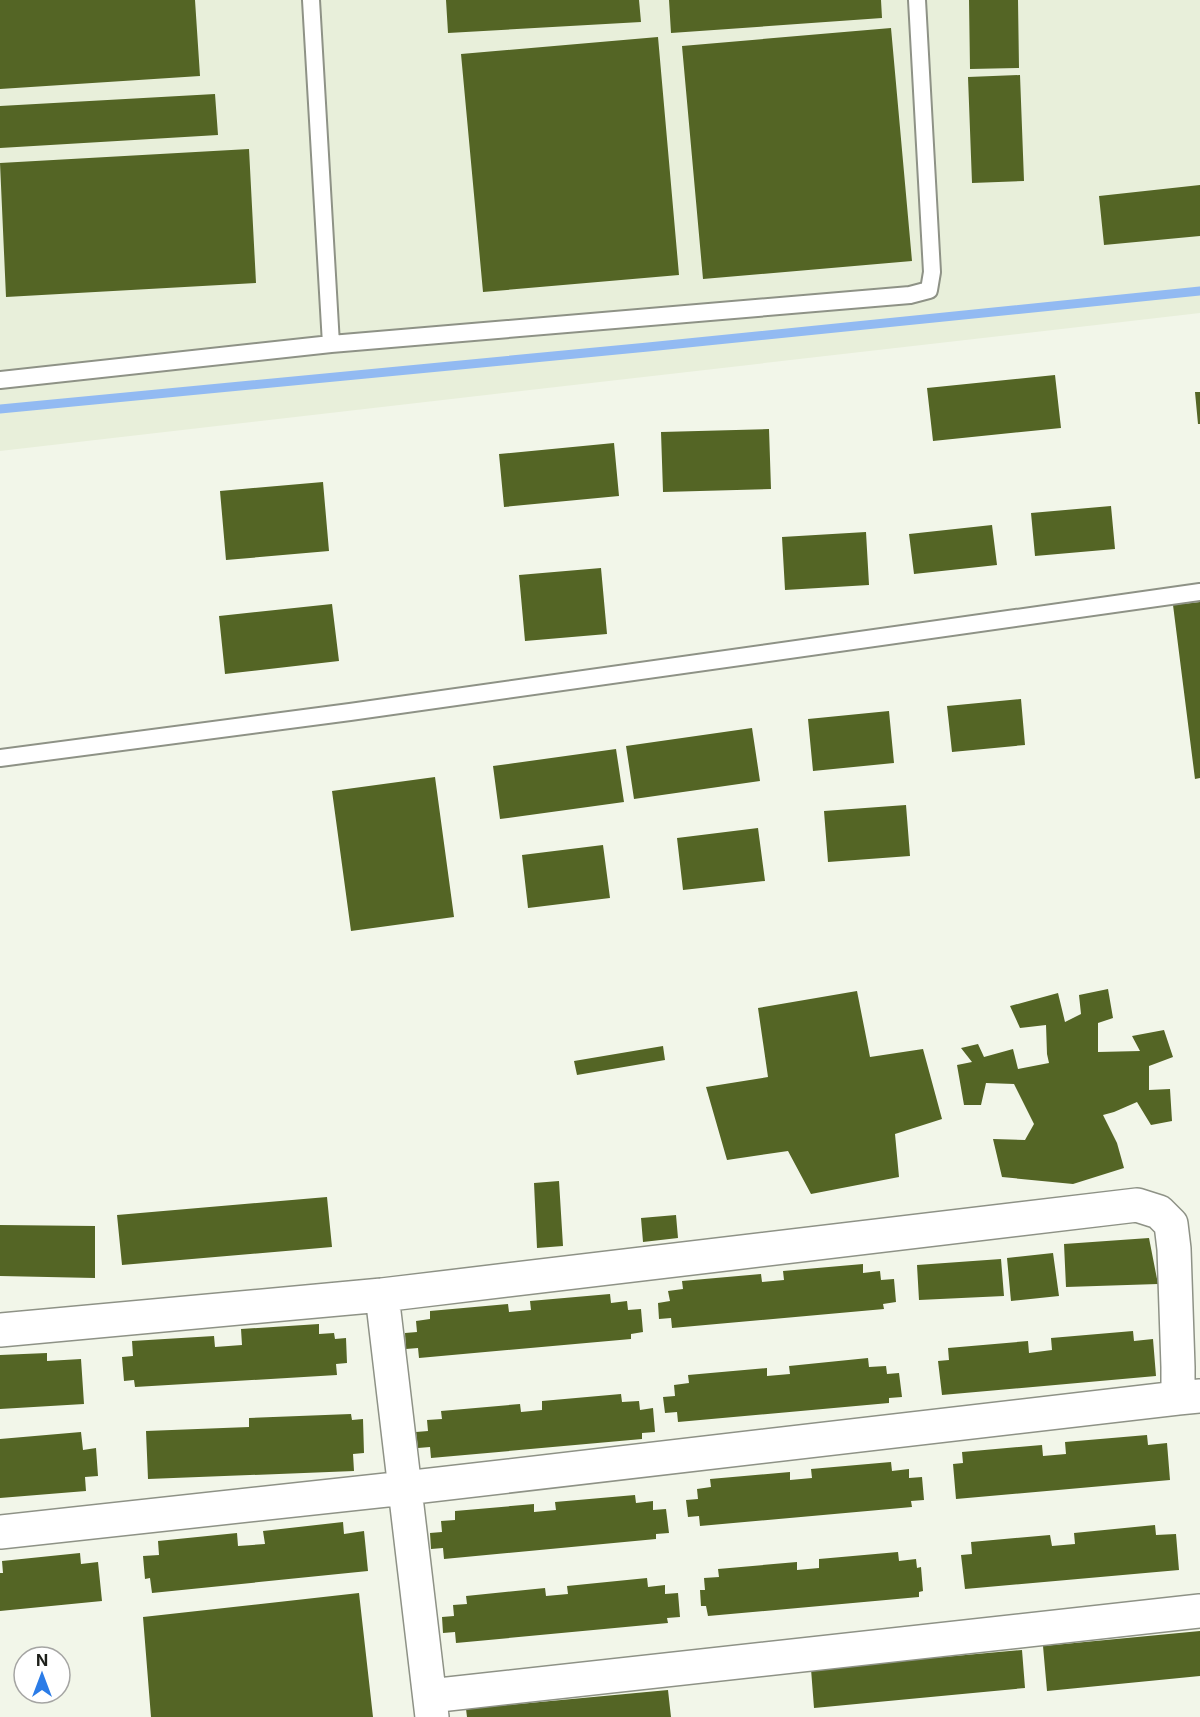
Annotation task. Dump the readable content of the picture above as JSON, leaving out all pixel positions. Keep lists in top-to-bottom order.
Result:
{
  "north": "top"
}
